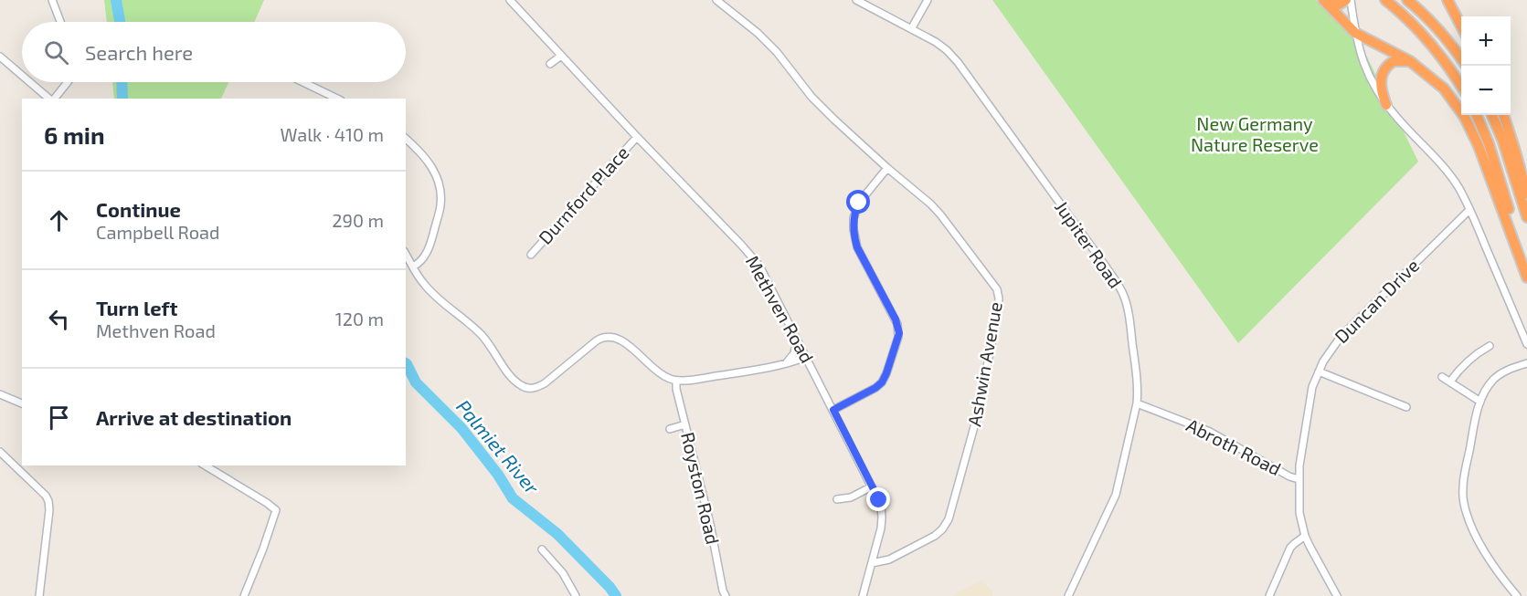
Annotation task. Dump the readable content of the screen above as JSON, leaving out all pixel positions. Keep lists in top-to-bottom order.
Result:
{
  "streets": {
    "street": [
      "Durnford Place",
      "Jupiter Road",
      "Duncan Drive",
      "Methven Road",
      "Ashwin Avenue",
      "Abroth Road",
      "Royston Road"
    ]
  },
  "crossings": [
    ["Durnford Place", "Methven Road"],
    ["Jupiter Road", "Abroth Road"],
    ["Duncan Drive", "Abroth Road"],
    ["Methven Road", "Ashwin Avenue"]
  ],
  "water": ["Palmiet River"],
  "parks": ["New Germany Nature Reserve"],
  "page": {
    "map_buttons": ["+", "−"],
    "search": "Search here",
    "heading": ["6 min", "Walk · 410 m"],
    "list": [
      ["Continue", "Campbell Road", "290 m"],
      ["Turn left", "Methven Road", "120 m"],
      "Arrive at destination"
    ]
  }
}
